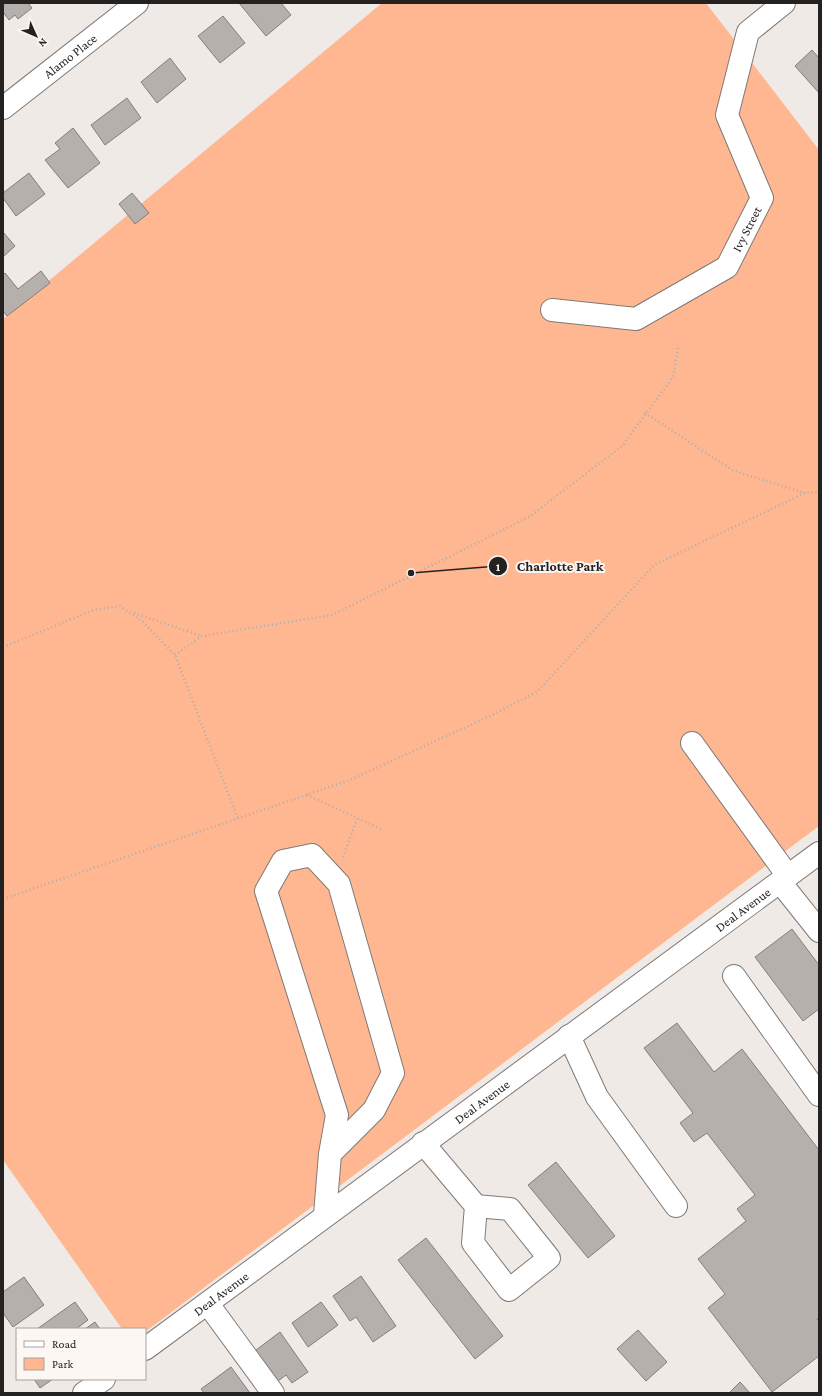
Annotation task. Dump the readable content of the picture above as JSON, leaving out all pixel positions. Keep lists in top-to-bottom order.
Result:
{
  "streets": {
    "street": ["Alamo Place", "Ivy Street", "Deal Avenue"]
  },
  "places": ["Charlotte Park"],
  "legend": ["Road", "Park"],
  "north": "bottom right"
}
